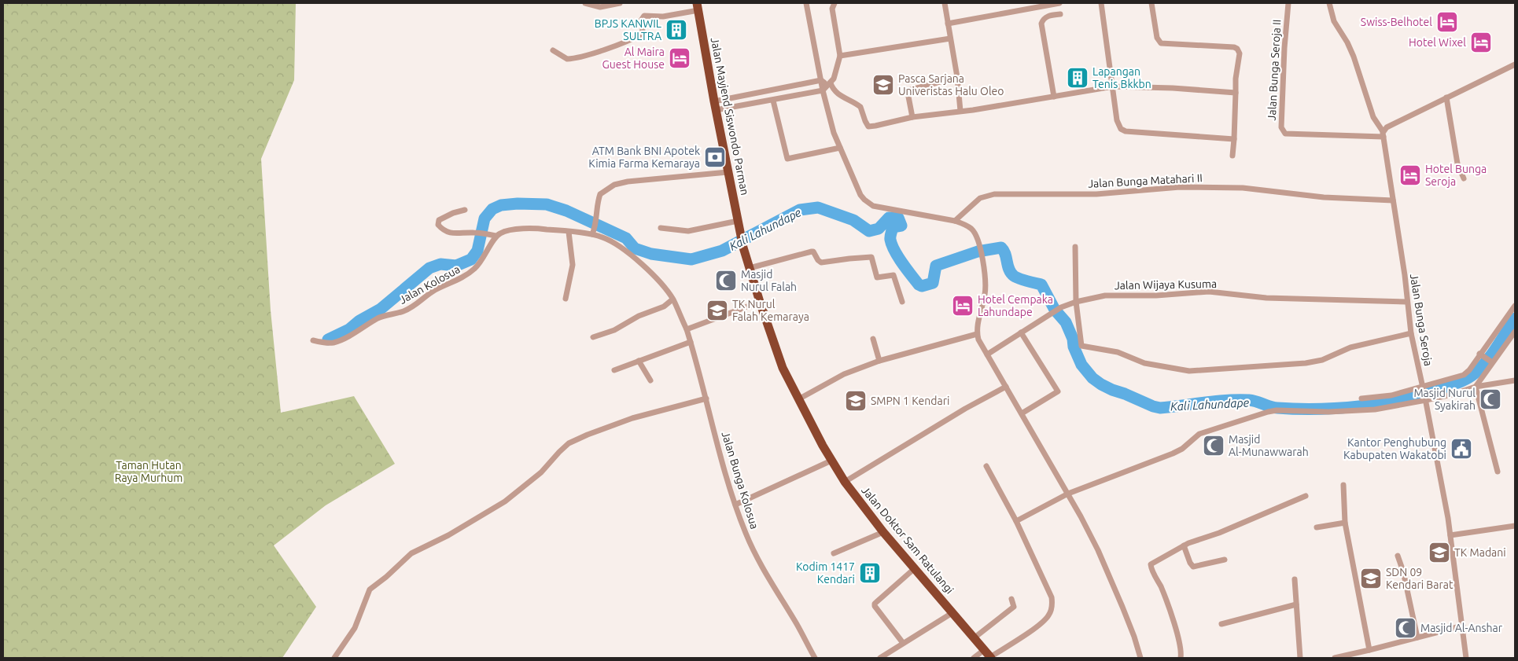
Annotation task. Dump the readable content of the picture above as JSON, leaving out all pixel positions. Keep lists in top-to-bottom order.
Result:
{
  "streets": {
    "highway": ["Jalan Mayjend Siswondo Parman", "Jalan Doktor Sam Ratulangi"],
    "street": [
      "Jalan Bunga Seroja II",
      "Jalan Bunga Matahari II",
      "Jalan Kolosua",
      "Jalan Wijaya Kusuma",
      "Jalan Bunga Seroja",
      "Jalan Bunga Kolosua"
    ]
  },
  "crossings": [
    ["Jalan Bunga Seroja II", "Jalan Bunga Seroja"],
    ["Jalan Mayjend Siswondo Parman", "Jalan Doktor Sam Ratulangi"],
    ["Jalan Bunga Matahari II", "Jalan Bunga Seroja"],
    ["Jalan Kolosua", "Jalan Bunga Kolosua"],
    ["Jalan Wijaya Kusuma", "Jalan Bunga Seroja"]
  ],
  "water": ["Kali Lahundape"],
  "parks": ["Taman Hutan Raya Murhum"],
  "places": {
    "hotel": [
      "Swiss-Belhotel",
      "Hotel Wixel",
      "Al Maira Guest House",
      "Hotel Bunga Seroja",
      "Hotel Cempaka Lahundape"
    ],
    "building": ["BPJS KANWIL SULTRA", "Lapangan Tenis Bkkbn", "Kodim 1417 Kendari"],
    "school or university": [
      "Pasca Sarjana Univeristas Halu Oleo",
      "TK Nurul Falah Kemaraya",
      "SMPN 1 Kendari",
      "TK Madani",
      "SDN 09 Kendari Barat"
    ],
    "bank": ["ATM Bank BNI Apotek Kimia Farma Kemaraya"],
    "mosque": [
      "Masjid Nurul Falah",
      "Masjid Nurul Syakirah",
      "Masjid Al-Munawwarah",
      "Masjid Al-Anshar"
    ],
    "public building": ["Kantor Penghubung Kabupaten Wakatobi"]
  }
}
